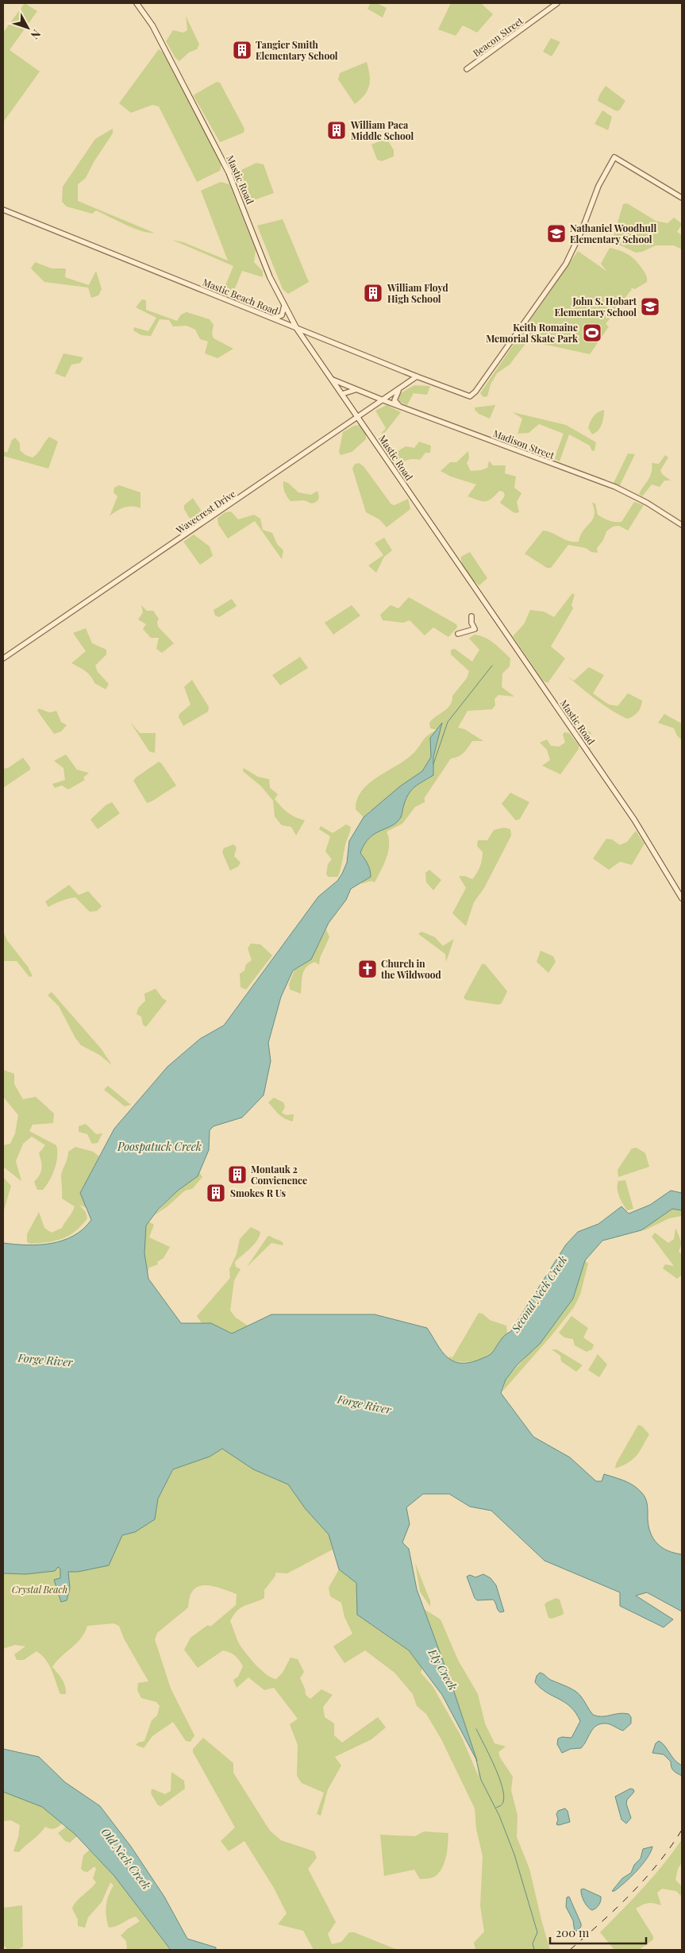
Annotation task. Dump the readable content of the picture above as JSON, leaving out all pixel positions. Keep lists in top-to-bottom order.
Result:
{
  "streets": {
    "main road": ["Mastic Road"],
    "street": [
      "Beacon Street",
      "Mastic Beach Road",
      "Madison Street",
      "Wavecrest Drive"
    ]
  },
  "crossings": [
    ["Mastic Road", "Mastic Beach Road"],
    ["Mastic Road", "Madison Street"],
    ["Mastic Road", "Wavecrest Drive"],
    ["Mastic Beach Road", "Wavecrest Drive"],
    ["Madison Street", "Wavecrest Drive"]
  ],
  "water": [
    "Poospatuck Creek",
    "Second Neck Creek",
    "Forge River",
    "Ely Creek",
    "Old Neck Creek"
  ],
  "parks": ["Crystal Beach"],
  "places": {
    "building": [
      "Tangier Smith Elementary School",
      "William Paca Middle School",
      "William Floyd High School",
      "Montauk 2 Convienence",
      "Smokes R Us"
    ],
    "school or university": ["Nathaniel Woodhull Elementary School", "John S. Hobart Elementary School"],
    "sports": ["Keith Romaine Memorial Skate Park"],
    "church": ["Church in the Wildwood"]
  },
  "scale_bar": "200 m",
  "north": "bottom right"
}
